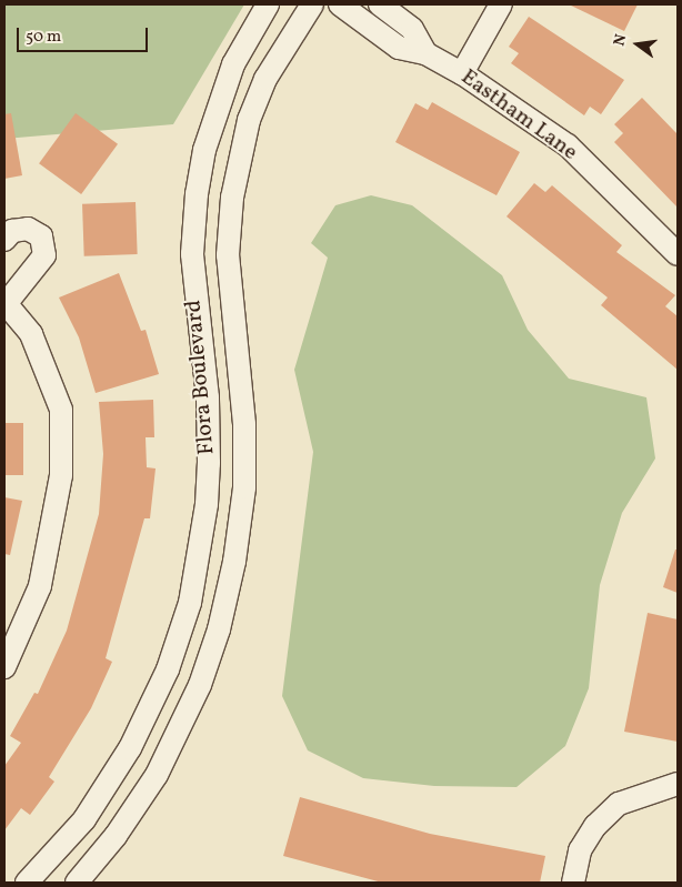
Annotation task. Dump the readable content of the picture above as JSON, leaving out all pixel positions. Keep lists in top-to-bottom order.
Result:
{
  "streets": {
    "street": ["Eastham Lane", "Flora Boulevard"]
  },
  "scale_bar": "50 m",
  "north": "left"
}
